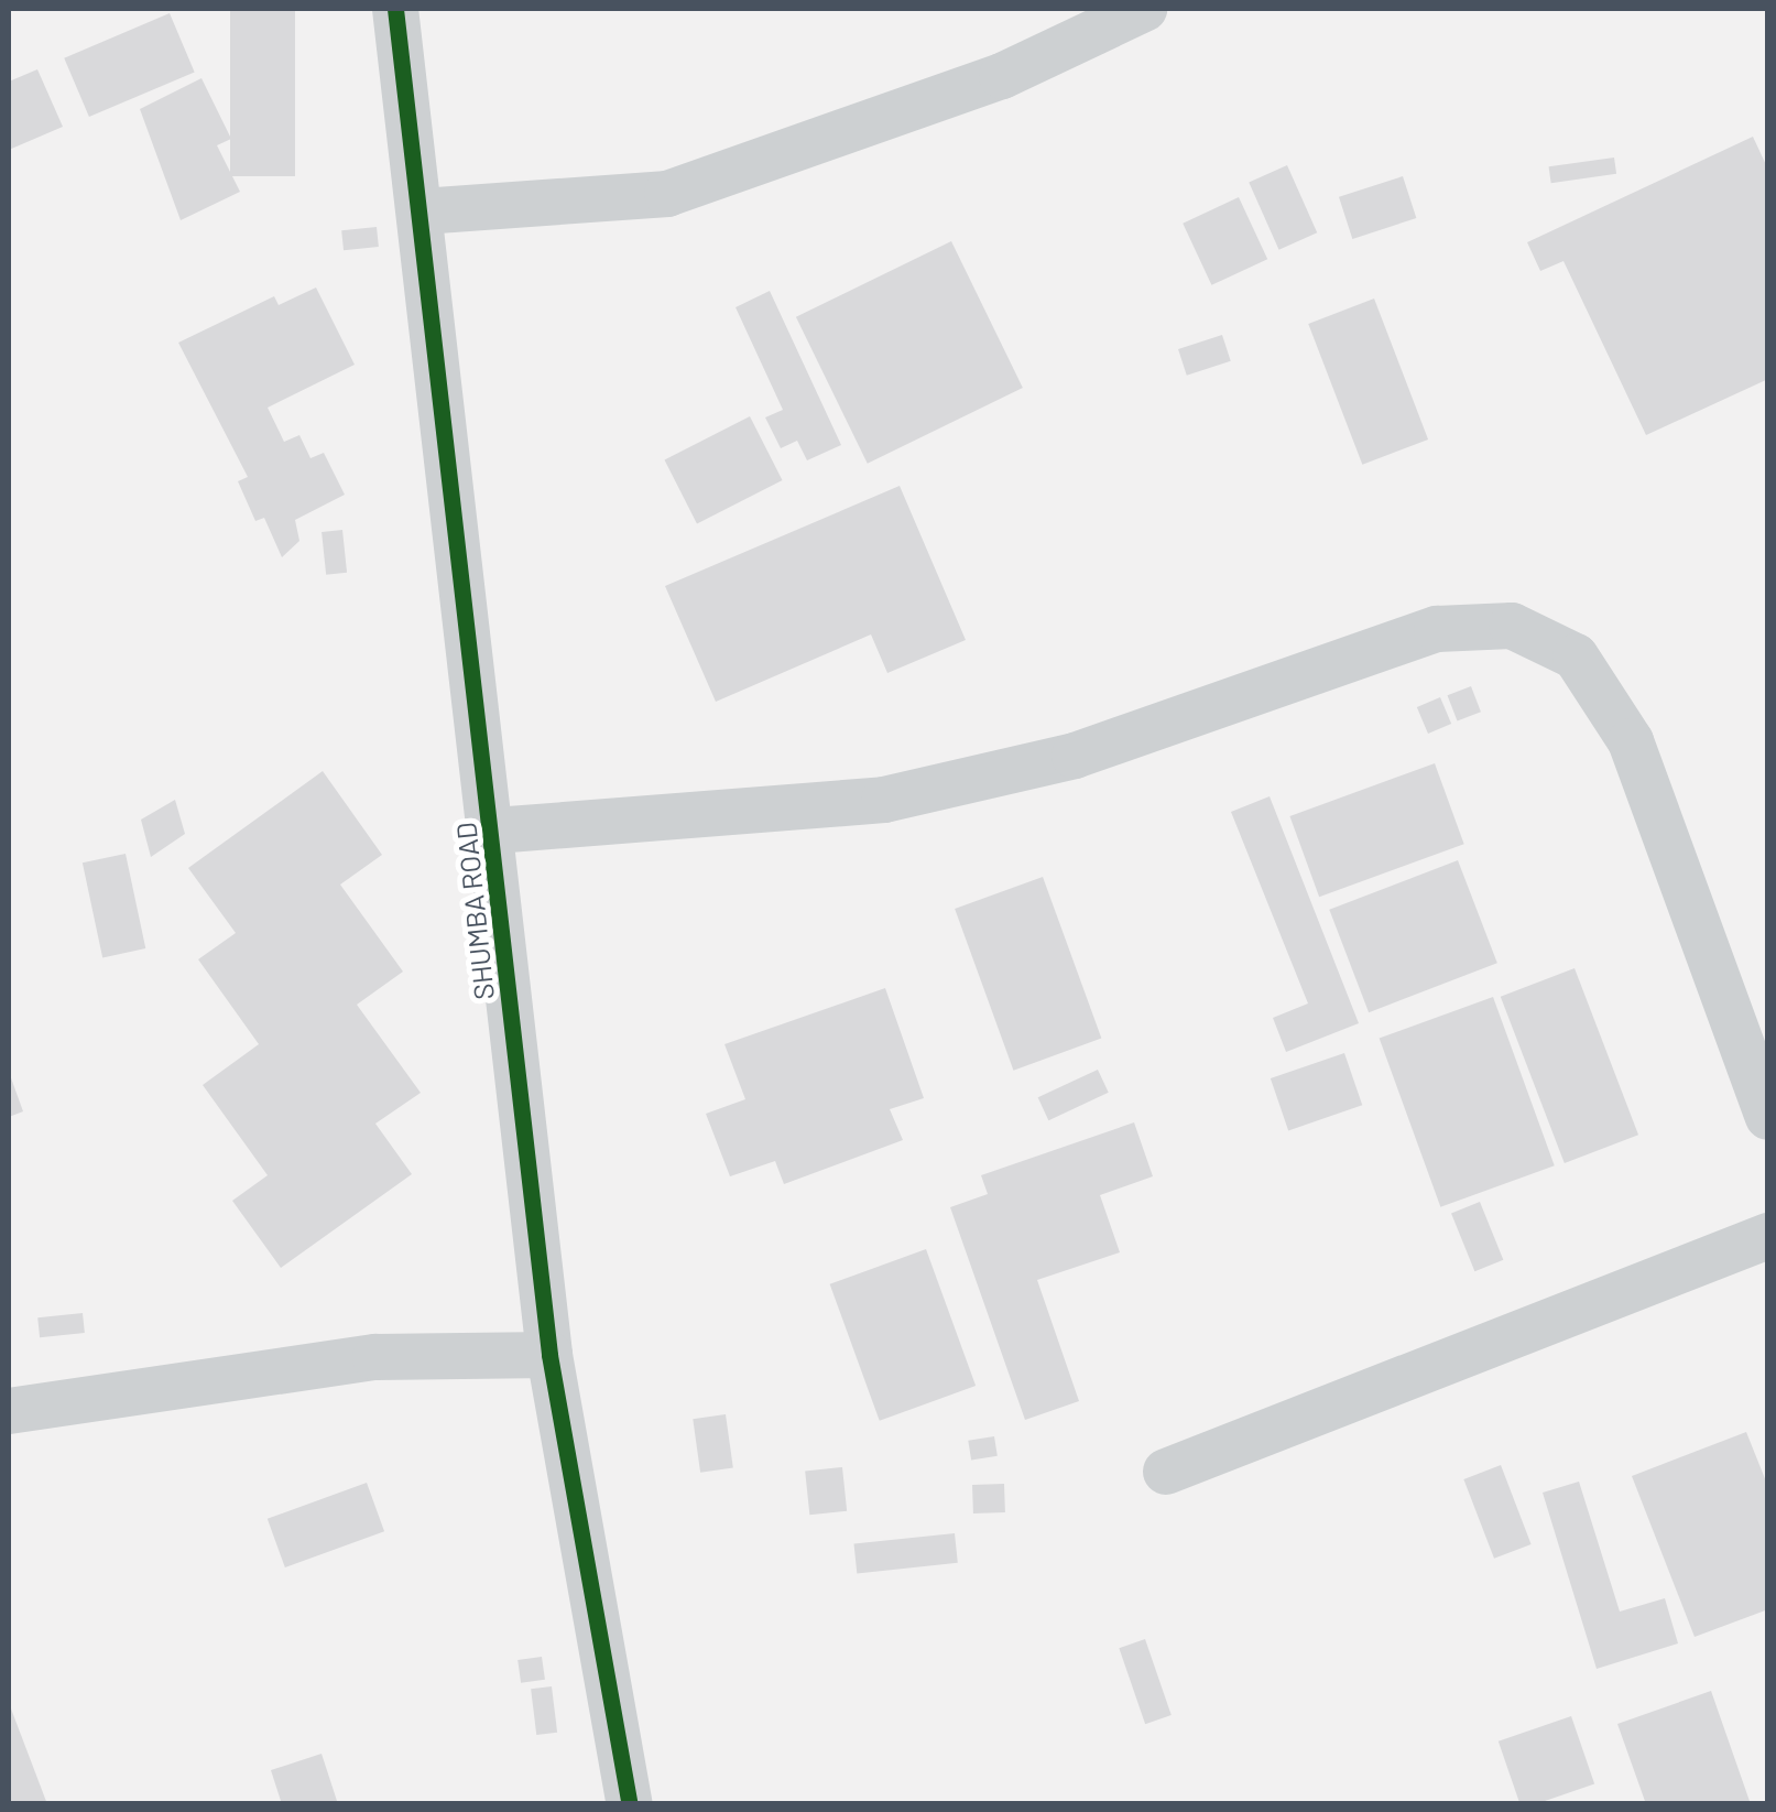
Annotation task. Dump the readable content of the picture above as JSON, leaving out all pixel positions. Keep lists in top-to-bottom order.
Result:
{
  "streets": {
    "street": ["SHUMBA ROAD"]
  }
}
